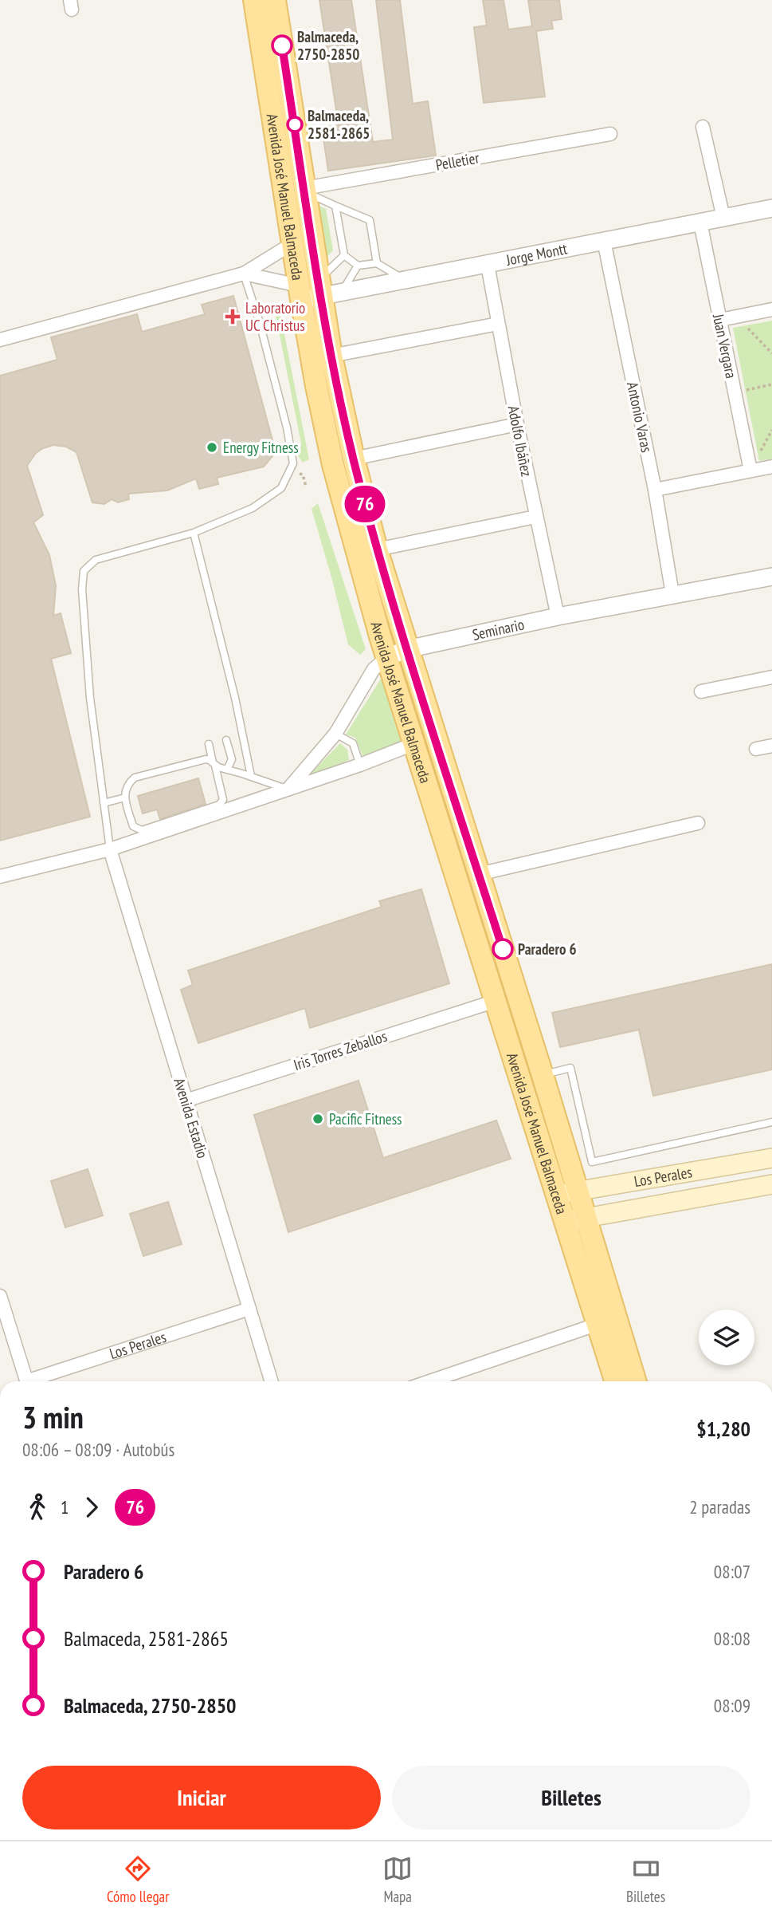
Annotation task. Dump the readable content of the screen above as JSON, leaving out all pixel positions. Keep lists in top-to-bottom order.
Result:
{
  "streets": {
    "main road": ["Avenida José Manuel Balmaceda", "Los Perales"],
    "street": [
      "Pelletier",
      "Jorge Montt",
      "Juan Vergara",
      "Antonio Varas",
      "Adolfo Ibáñez",
      "Seminario",
      "Iris Torres Zeballos",
      "Avenida Estadio"
    ]
  },
  "crossings": [
    ["Pelletier", "Avenida José Manuel Balmaceda"],
    ["Avenida José Manuel Balmaceda", "Jorge Montt"],
    ["Avenida José Manuel Balmaceda", "Seminario"],
    ["Avenida José Manuel Balmaceda", "Iris Torres Zeballos"],
    ["Avenida José Manuel Balmaceda", "Los Perales"],
    ["Jorge Montt", "Juan Vergara"],
    ["Jorge Montt", "Antonio Varas"],
    ["Jorge Montt", "Adolfo Ibáñez"],
    ["Antonio Varas", "Seminario"],
    ["Adolfo Ibáñez", "Seminario"],
    ["Iris Torres Zeballos", "Avenida Estadio"],
    ["Avenida Estadio", "Los Perales"]
  ],
  "places": {
    "other": [
      "Balmaceda, 2750-2850",
      "Balmaceda, 2581-2865",
      "Energy Fitness",
      "Paradero 6",
      "Pacific Fitness"
    ],
    "health": ["Laboratorio UC Christus"]
  },
  "lines": ["bus line 76"],
  "page": {
    "on_map": "76",
    "heading": ["3 min", "08:06 – 08:09 · Autobús", "$1,280"],
    "legs": ["1", "76", "2 paradas"],
    "list": [
      {
        "name": "Paradero 6",
        "value": "08:07"
      },
      {
        "name": "Balmaceda, 2581-2865",
        "value": "08:08"
      },
      {
        "name": "Balmaceda, 2750-2850",
        "value": "08:09"
      }
    ],
    "buttons": ["Iniciar", "Billetes"],
    "tabs": ["Cómo llegar", "Mapa", "Billetes"]
  }
}
